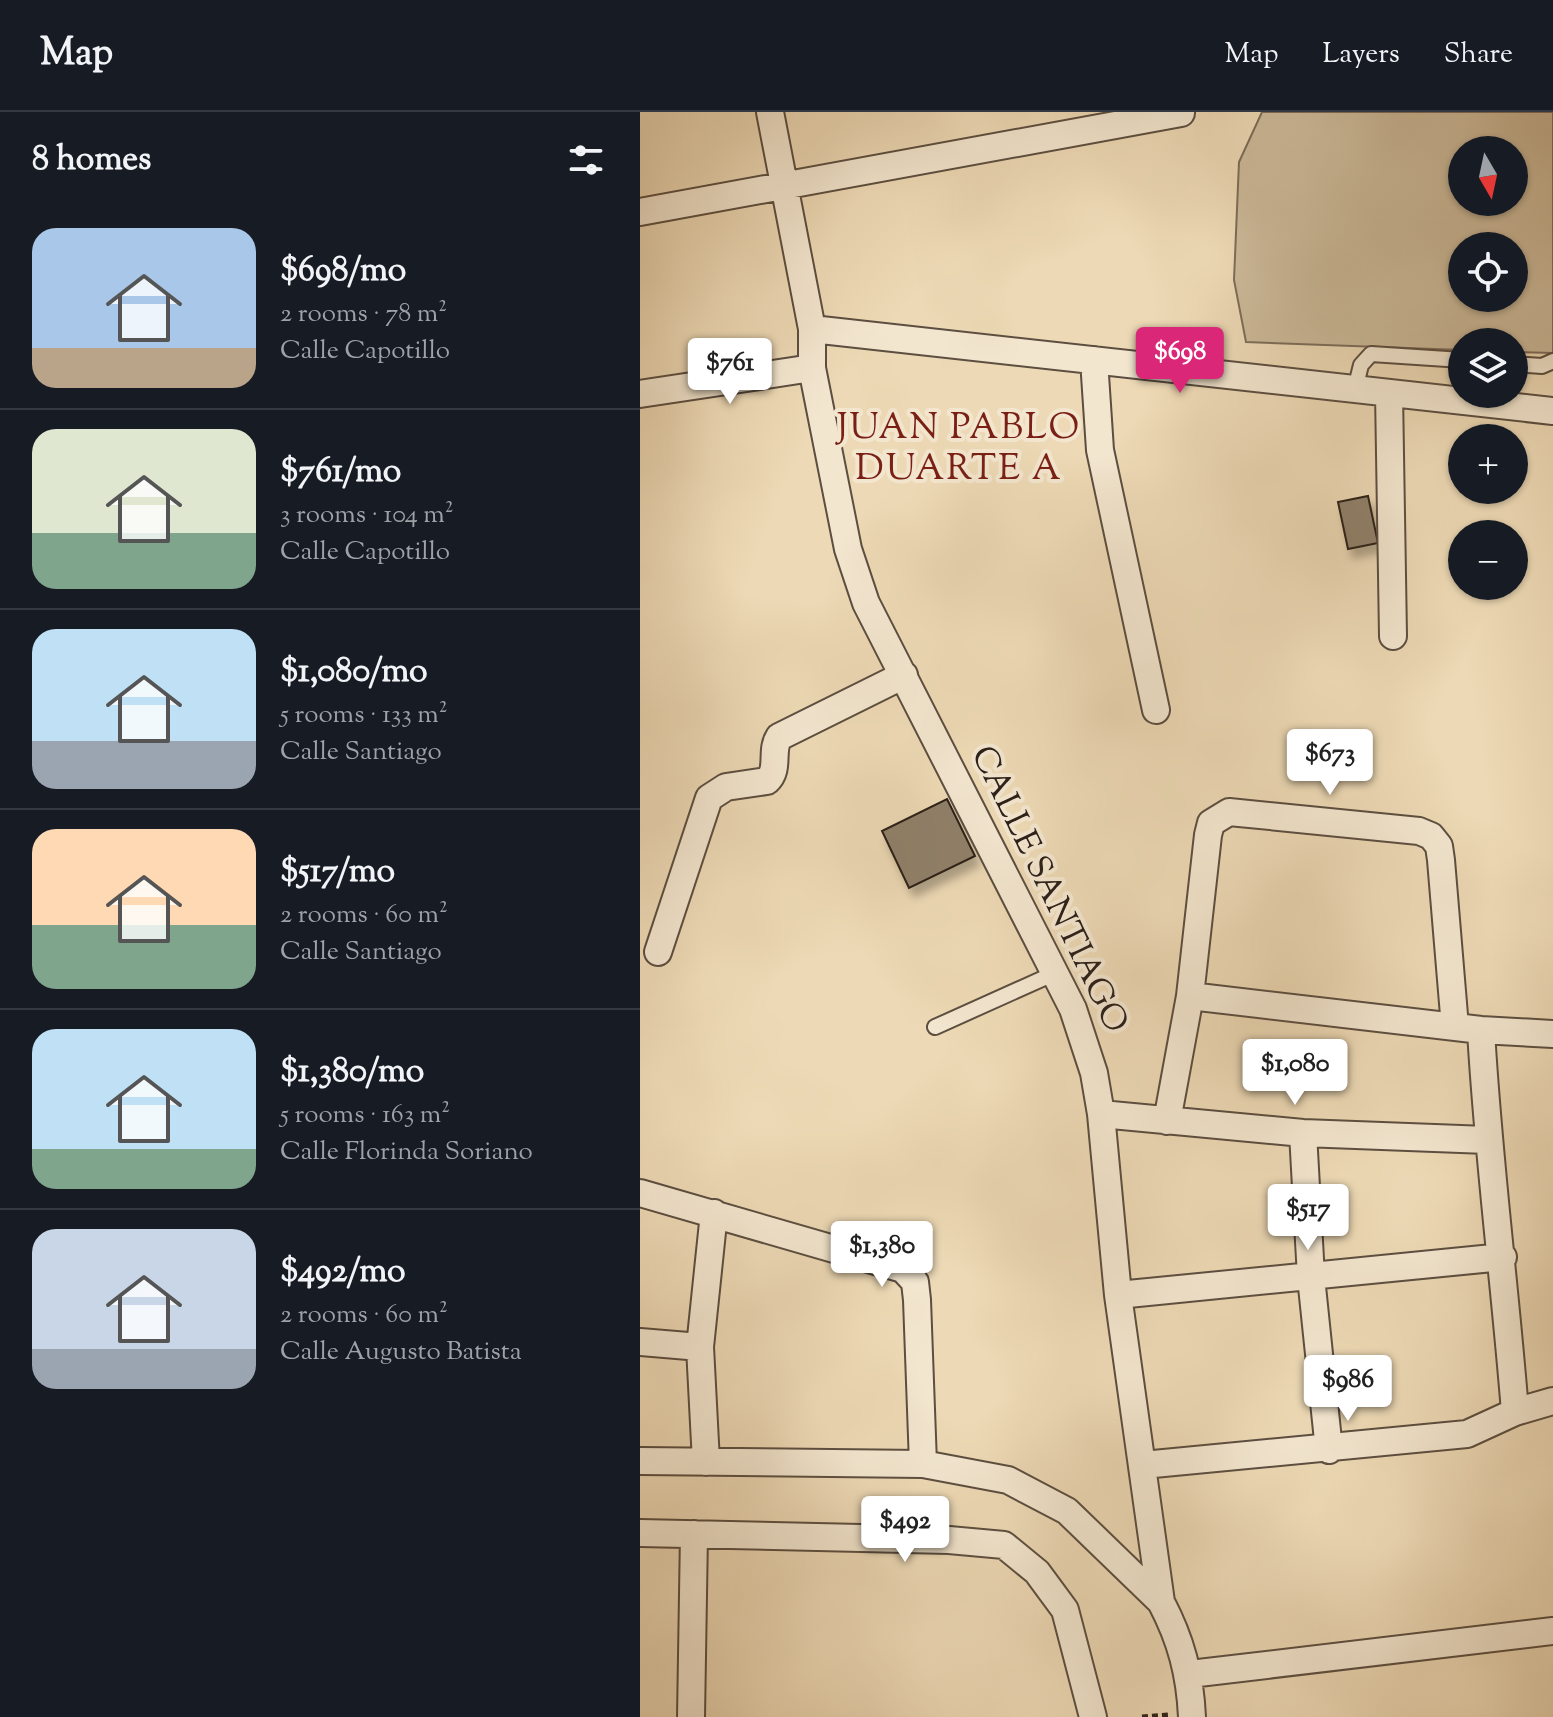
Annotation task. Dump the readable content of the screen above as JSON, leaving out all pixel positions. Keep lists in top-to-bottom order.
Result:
{
  "streets": {
    "street": ["CALLE SANTIAGO"]
  },
  "districts": ["JUAN PABLO DUARTE A"],
  "north": "bottom",
  "page": {
    "header": "Map",
    "nav": ["Map", "Layers", "Share"],
    "heading": "8 homes",
    "map_buttons": ["+", "−"],
    "list": [
      {
        "name": "$698/mo",
        "note": "2 rooms · 78 m² · Calle Capotillo"
      },
      {
        "name": "$761/mo",
        "note": "3 rooms · 104 m² · Calle Capotillo"
      },
      {
        "name": "$1,080/mo",
        "note": "5 rooms · 133 m² · Calle Santiago"
      },
      {
        "name": "$517/mo",
        "note": "2 rooms · 60 m² · Calle Santiago"
      },
      {
        "name": "$1,380/mo",
        "note": "5 rooms · 163 m² · Calle Florinda Soriano"
      },
      {
        "name": "$492/mo",
        "note": "2 rooms · 60 m² · Calle Augusto Batista"
      }
    ],
    "price": [
      "$698",
      "$761",
      "$673",
      "$1,080",
      "$517",
      "$1,380",
      "$986",
      "$492"
    ]
  }
}
